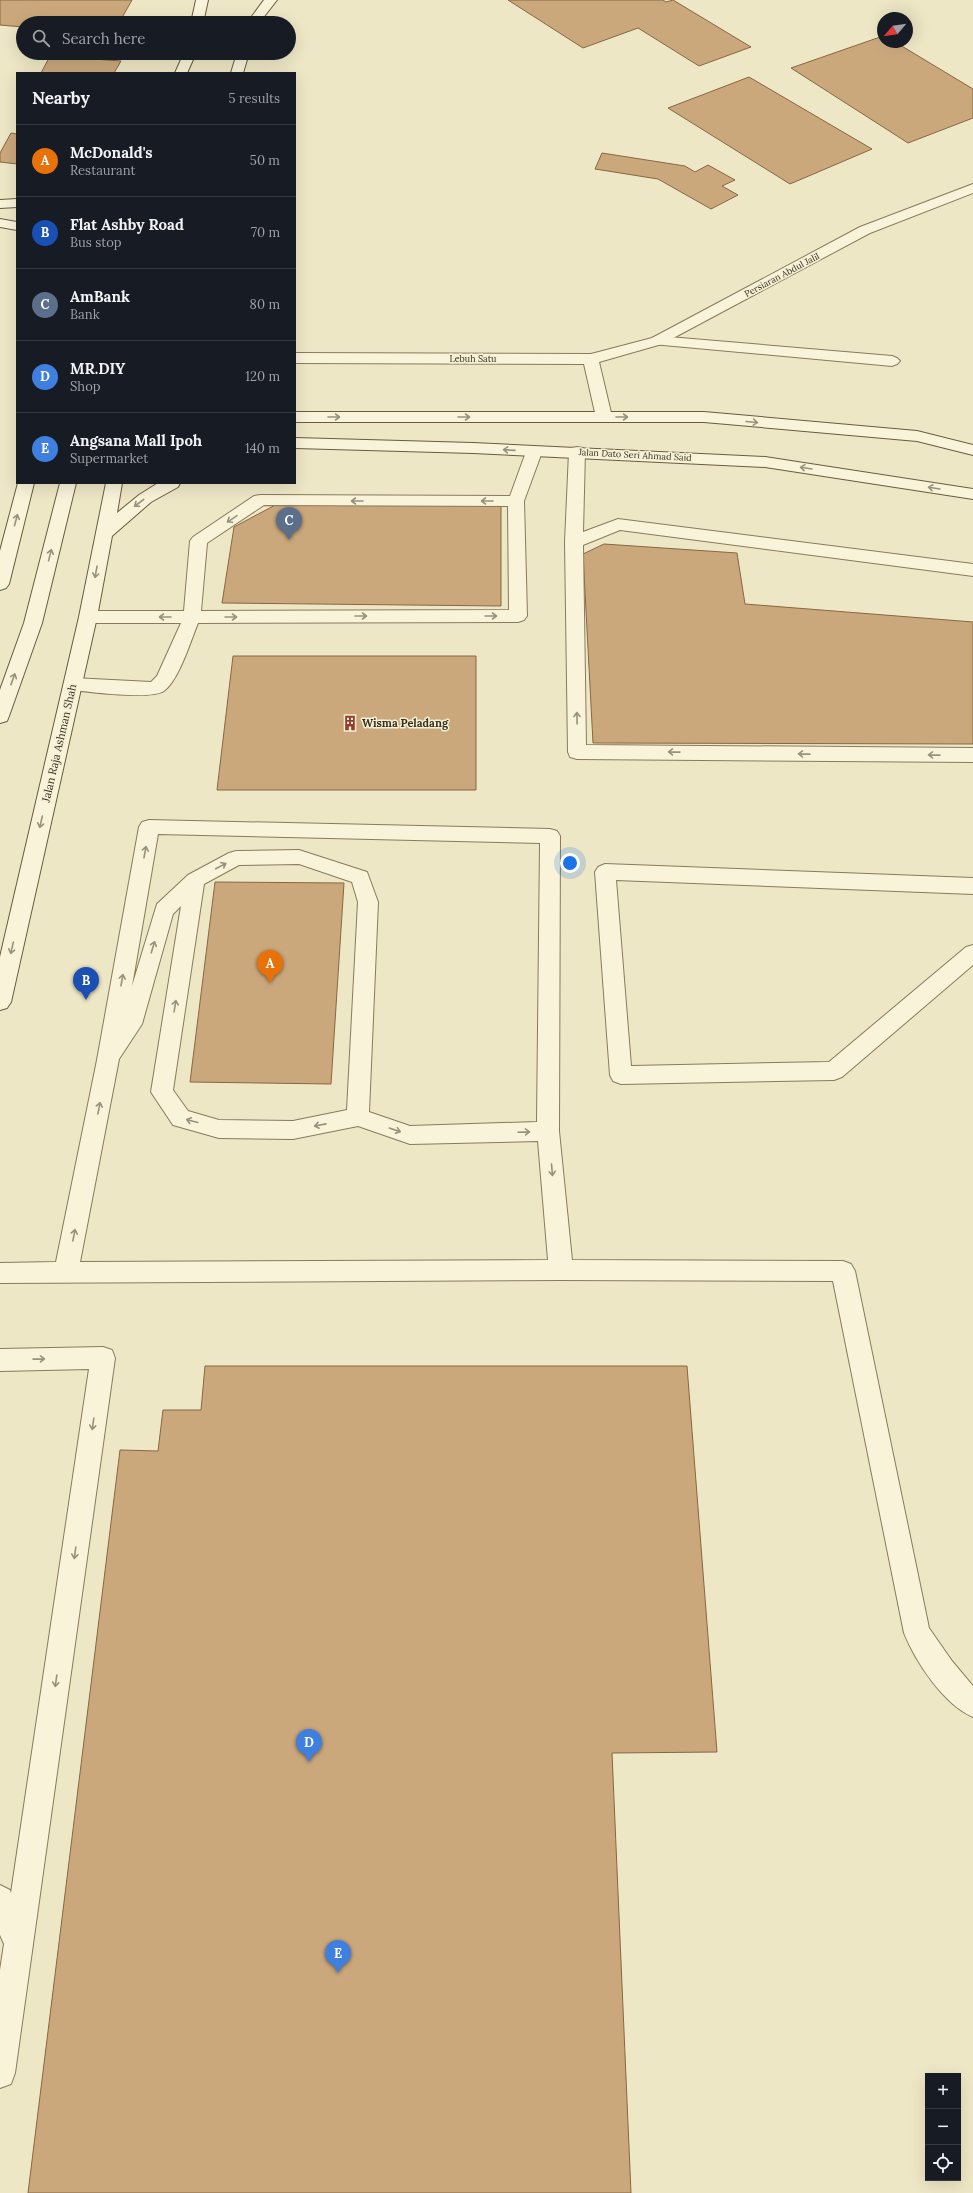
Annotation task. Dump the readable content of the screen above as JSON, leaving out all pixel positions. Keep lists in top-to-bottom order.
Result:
{
  "streets": {
    "main road": [
      "Persiaran Abdul Jalil",
      "Lebuh Satu",
      "Jalan Dato Seri Ahmad Said",
      "Jalan Raja Ashman Shah"
    ]
  },
  "crossings": [
    ["Persiaran Abdul Jalil", "Lebuh Satu"]
  ],
  "places": {
    "building": ["Wisma Peladang"]
  },
  "north": "bottom left",
  "page": {
    "search": "Search here",
    "heading": ["Nearby", "5 results"],
    "list": [
      {
        "mark": "A",
        "name": "McDonald's",
        "note": "Restaurant",
        "value": "50 m"
      },
      {
        "mark": "B",
        "name": "Flat Ashby Road",
        "note": "Bus stop",
        "value": "70 m"
      },
      {
        "mark": "C",
        "name": "AmBank",
        "note": "Bank",
        "value": "80 m"
      },
      {
        "mark": "D",
        "name": "MR.DIY",
        "note": "Shop",
        "value": "120 m"
      },
      {
        "mark": "E",
        "name": "Angsana Mall Ipoh",
        "note": "Supermarket",
        "value": "140 m"
      }
    ],
    "pins": [
      "C",
      "A",
      "B",
      "D",
      "E"
    ],
    "map_buttons": ["+", "−"]
  }
}
